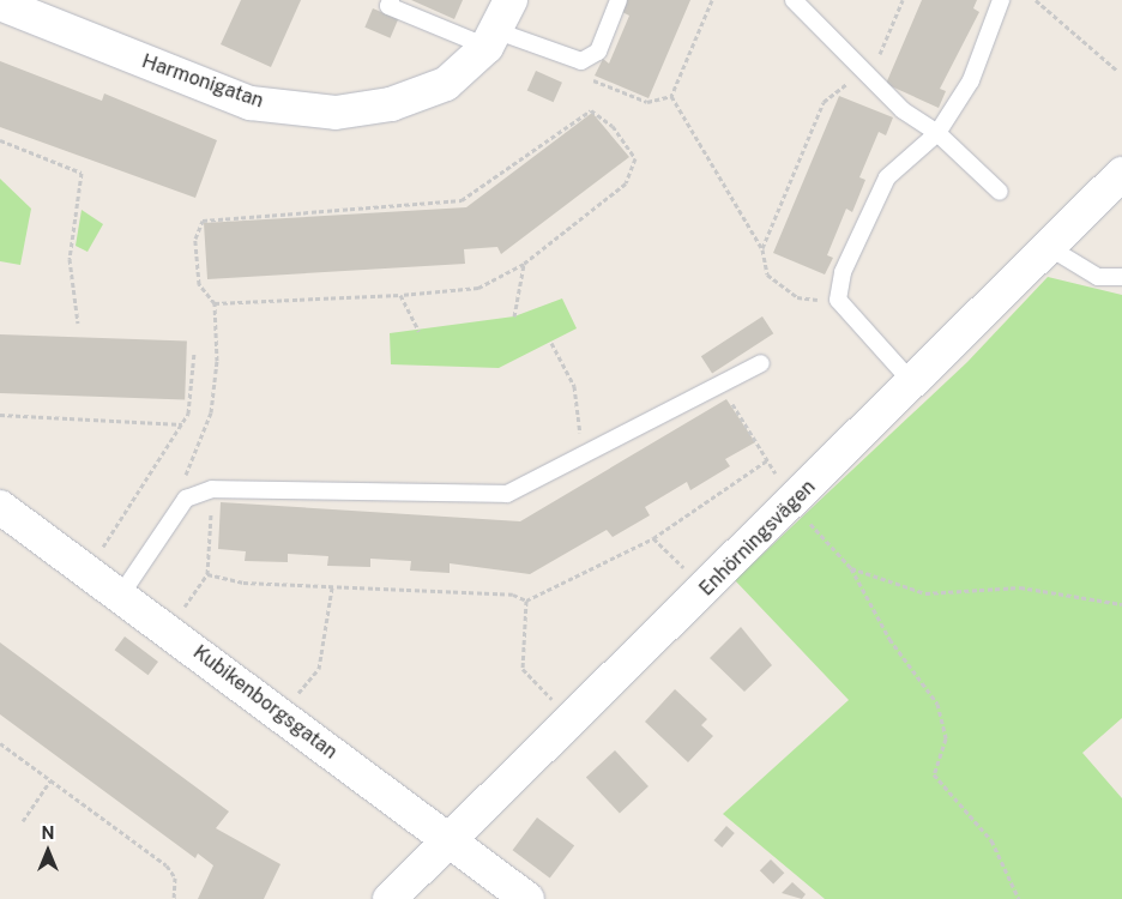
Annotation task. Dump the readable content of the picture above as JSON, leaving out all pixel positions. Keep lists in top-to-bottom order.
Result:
{
  "streets": {
    "street": ["Harmonigatan", "Enhörningsvägen", "Kubikenborgsgatan"]
  },
  "crossings": [
    ["Enhörningsvägen", "Kubikenborgsgatan"]
  ],
  "north": "top"
}
